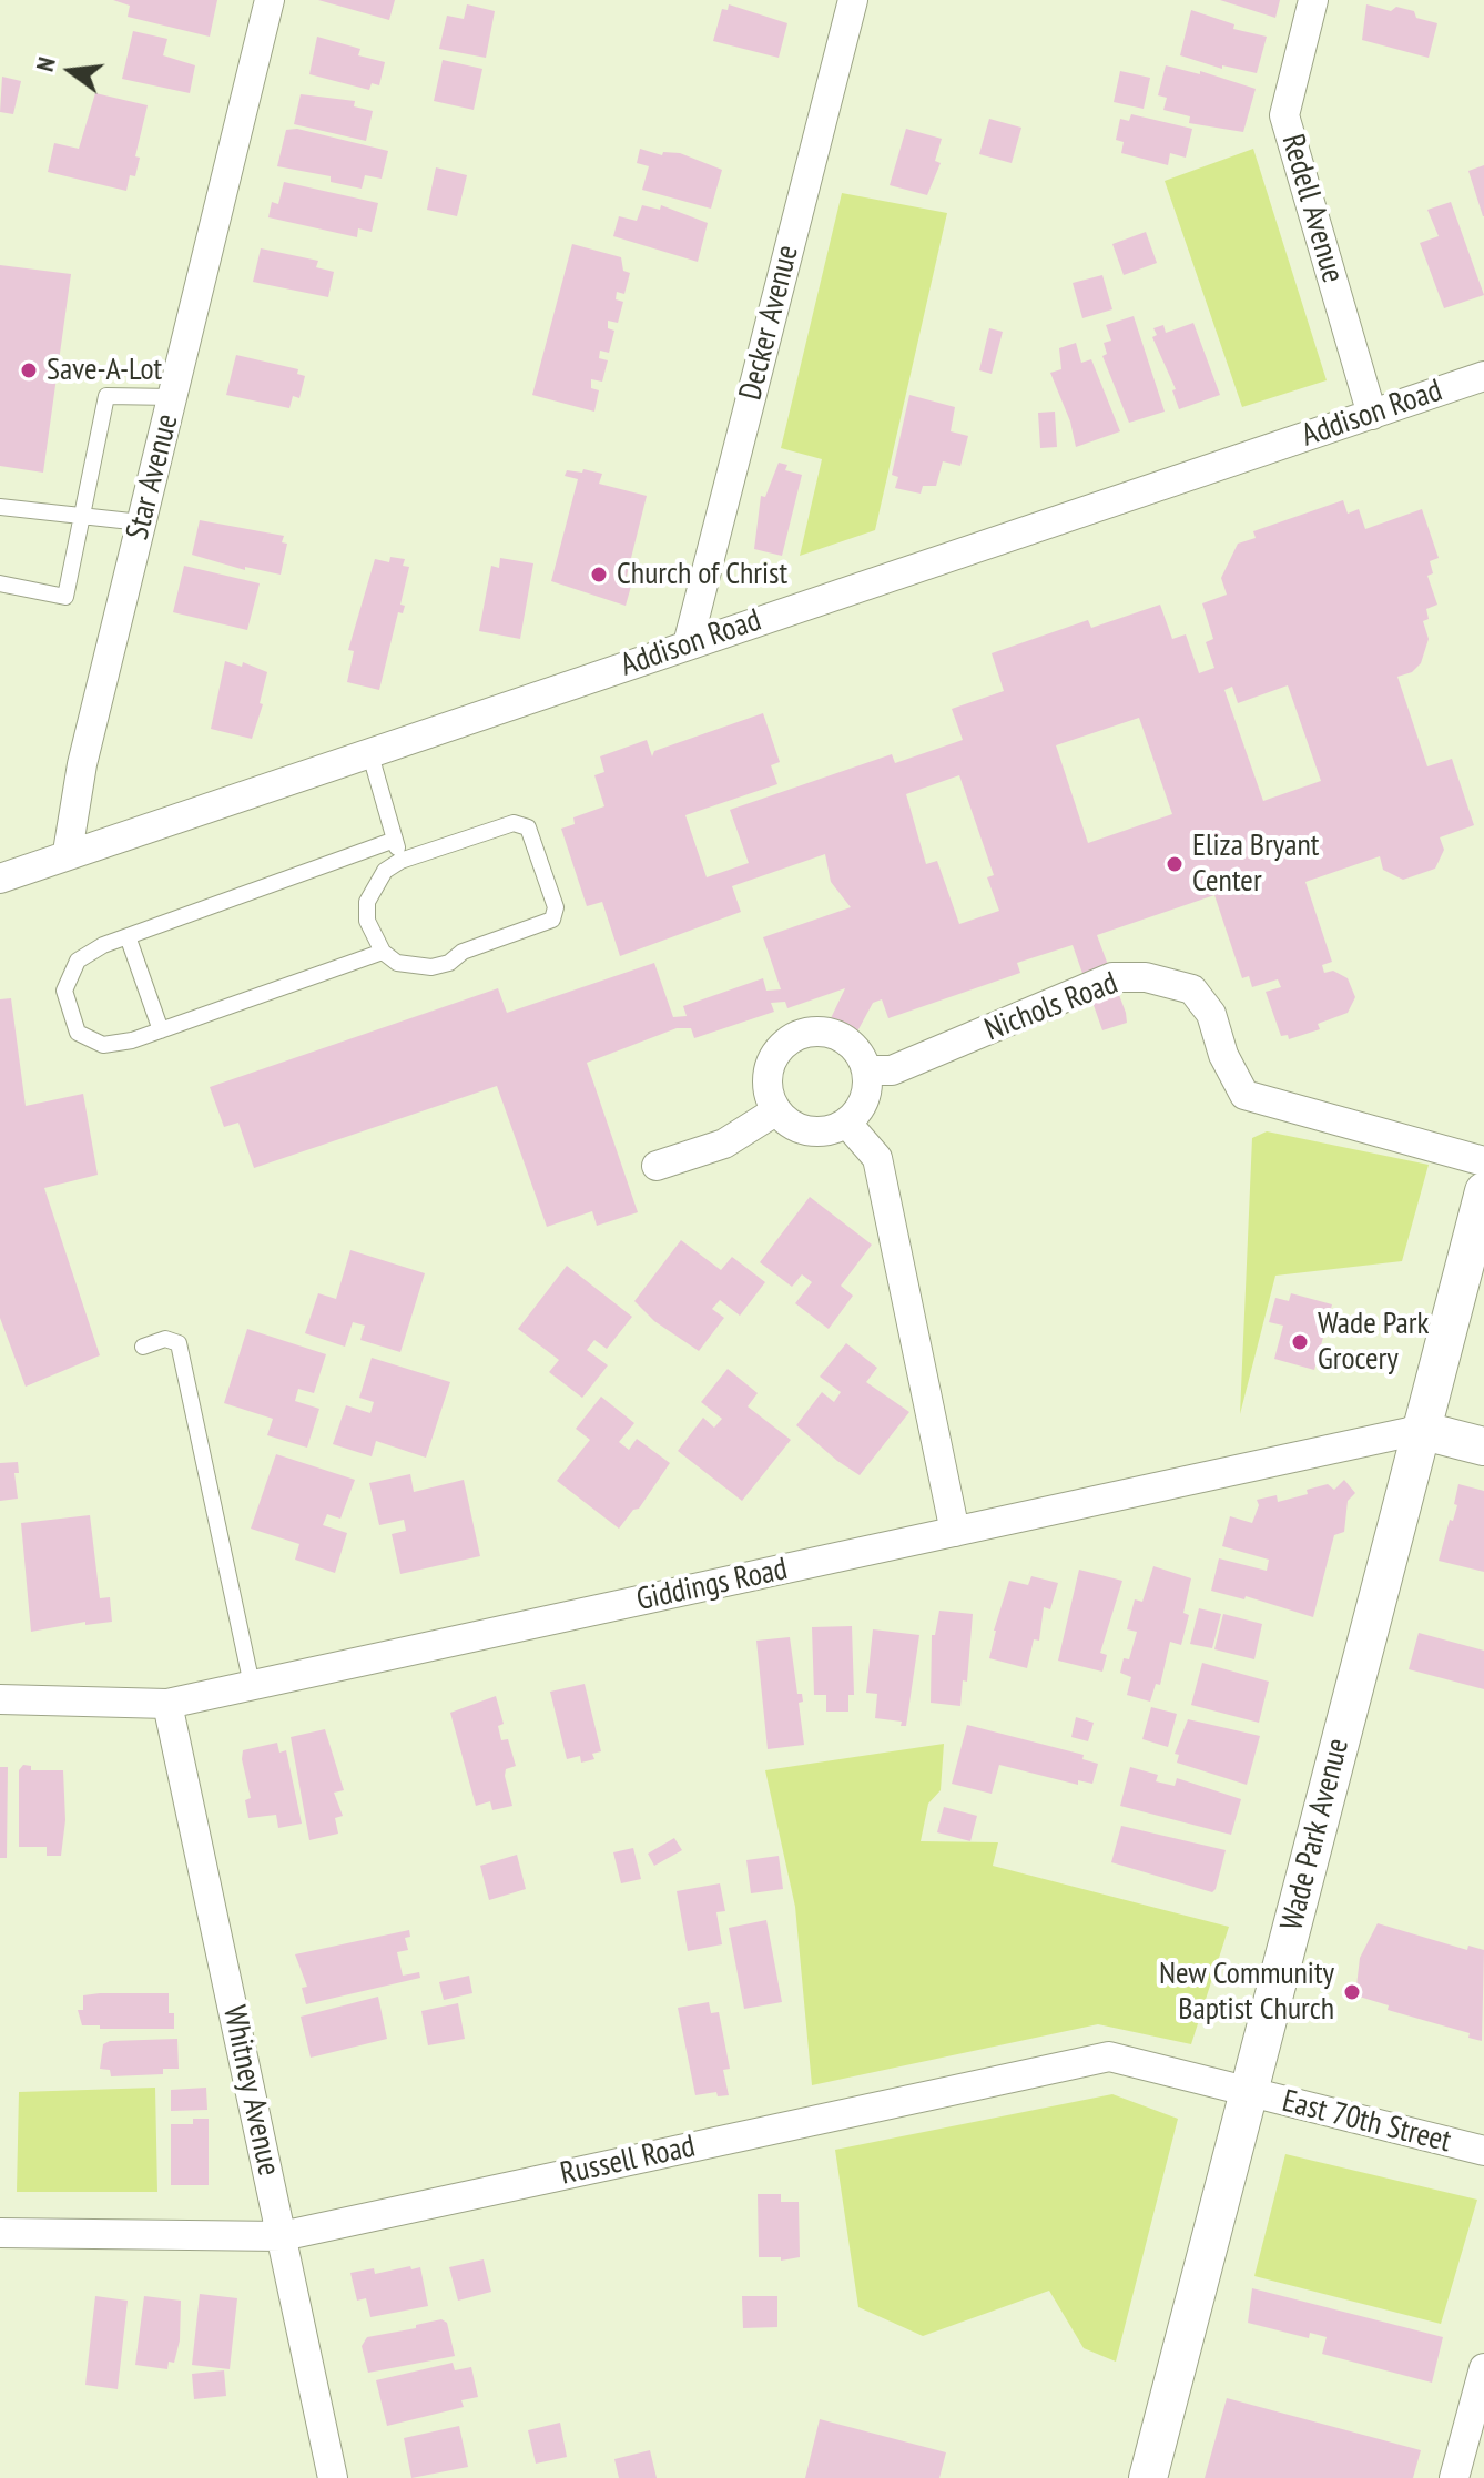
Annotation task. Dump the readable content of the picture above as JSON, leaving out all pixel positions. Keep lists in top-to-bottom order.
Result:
{
  "streets": {
    "street": [
      "Redell Avenue",
      "Decker Avenue",
      "Addison Road",
      "Star Avenue",
      "Nichols Road",
      "Giddings Road",
      "Wade Park Avenue",
      "Whitney Avenue",
      "East 70th Street",
      "Russell Road"
    ]
  },
  "crossings": [
    ["Redell Avenue", "Addison Road"],
    ["Decker Avenue", "Addison Road"],
    ["Addison Road", "Star Avenue"],
    ["Giddings Road", "Wade Park Avenue"],
    ["Giddings Road", "Whitney Avenue"],
    ["Wade Park Avenue", "East 70th Street"],
    ["Wade Park Avenue", "Russell Road"],
    ["Whitney Avenue", "Russell Road"],
    ["East 70th Street", "Russell Road"]
  ],
  "places": [
    "Save-A-Lot",
    "Church of Christ",
    "Eliza Bryant Center",
    "Wade Park Grocery",
    "New Community Baptist Church"
  ],
  "north": "left"
}
